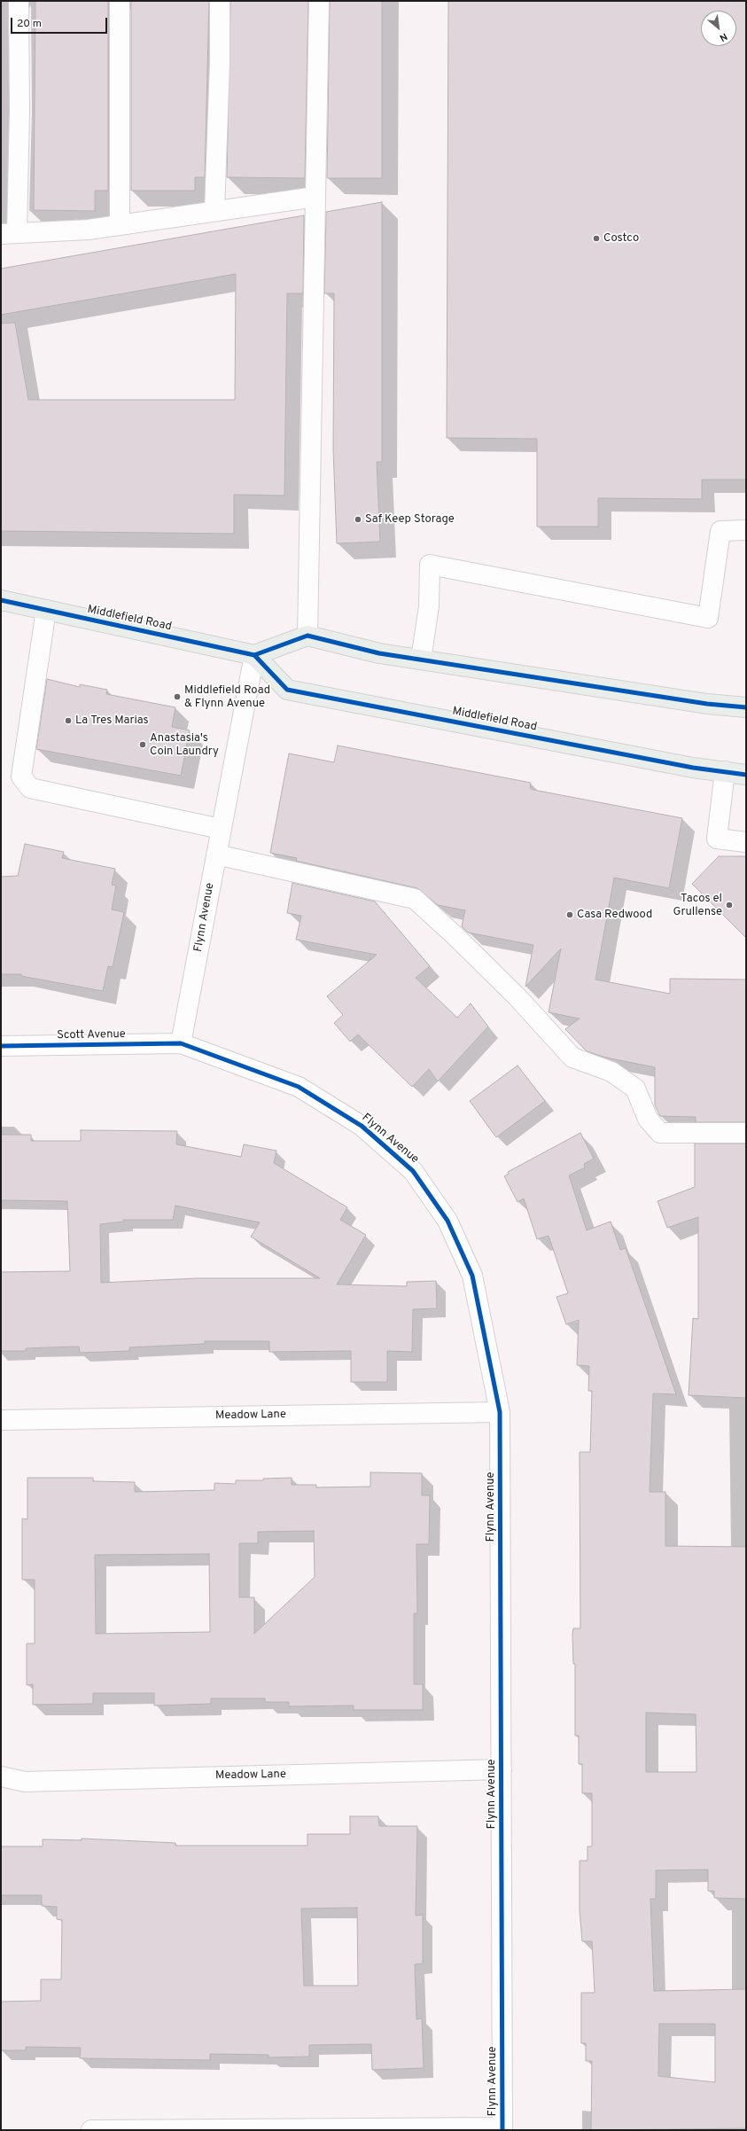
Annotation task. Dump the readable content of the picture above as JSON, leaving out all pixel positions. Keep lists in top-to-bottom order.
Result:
{
  "streets": {
    "main road": ["Middlefield Road"],
    "street": ["Flynn Avenue", "Scott Avenue", "Meadow Lane"]
  },
  "crossings": [
    ["Middlefield Road", "Flynn Avenue"],
    ["Flynn Avenue", "Scott Avenue"],
    ["Flynn Avenue", "Meadow Lane"]
  ],
  "places": [
    "Costco",
    "Saf Keep Storage",
    "Middlefield Road & Flynn Avenue",
    "La Tres Marias",
    "Anastasia's Coin Laundry",
    "Tacos el Grullense",
    "Casa Redwood"
  ],
  "scale_bar": "20 m",
  "north": "bottom right"
}
